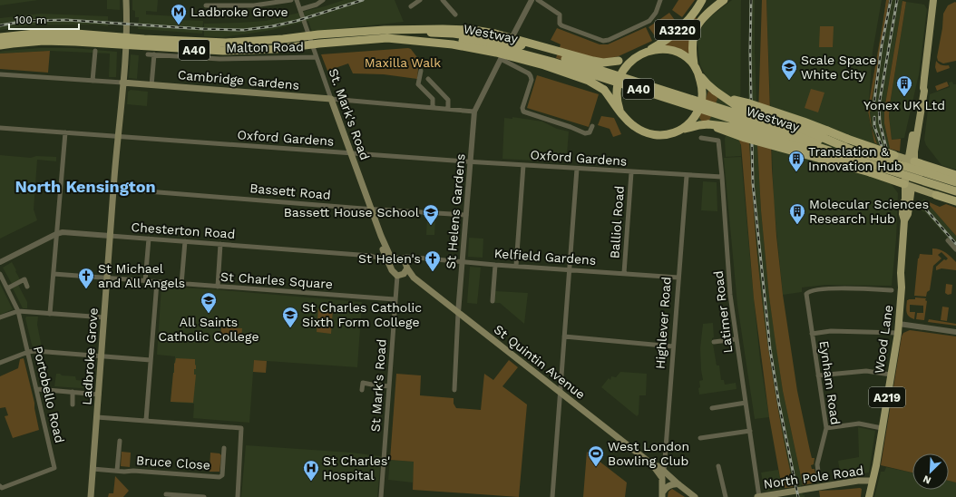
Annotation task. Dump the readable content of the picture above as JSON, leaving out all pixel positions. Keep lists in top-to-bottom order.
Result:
{
  "streets": {
    "highway": ["A3220", "Westway", "A40"],
    "main road": [
      "Cambridge Gardens",
      "St. Mark's Road",
      "Wood Lane",
      "Ladbroke Grove",
      "St Quintin Avenue",
      "A219",
      "North Pole Road"
    ],
    "street": [
      "Malton Road",
      "Oxford Gardens",
      "Bassett Road",
      "St Helens Gardens",
      "Balliol Road",
      "Chesterton Road",
      "Kelfield Gardens",
      "St Charles Square",
      "Latimer Road",
      "Highlever Road",
      "Eynham Road",
      "St Mark's Road",
      "Portobello Road",
      "Bruce Close"
    ]
  },
  "crossings": [
    ["A3220", "A40"],
    ["Westway", "A40"],
    ["Malton Road", "St. Mark's Road"],
    ["Cambridge Gardens", "St. Mark's Road"],
    ["Cambridge Gardens", "St Helens Gardens"],
    ["Cambridge Gardens", "Ladbroke Grove"],
    ["St. Mark's Road", "Oxford Gardens"],
    ["St. Mark's Road", "Bassett Road"],
    ["St. Mark's Road", "Chesterton Road"],
    ["St. Mark's Road", "St Quintin Avenue"],
    ["Oxford Gardens", "St Helens Gardens"],
    ["Oxford Gardens", "Balliol Road"],
    ["Oxford Gardens", "Latimer Road"],
    ["Oxford Gardens", "Highlever Road"],
    ["Oxford Gardens", "Ladbroke Grove"],
    ["Bassett Road", "St Helens Gardens"],
    ["Bassett Road", "Ladbroke Grove"],
    ["St Helens Gardens", "Kelfield Gardens"],
    ["St Helens Gardens", "St Quintin Avenue"],
    ["Balliol Road", "Kelfield Gardens"],
    ["Chesterton Road", "Ladbroke Grove"],
    ["Chesterton Road", "St Quintin Avenue"],
    ["Kelfield Gardens", "Highlever Road"],
    ["Kelfield Gardens", "St Quintin Avenue"],
    ["St Charles Square", "Ladbroke Grove"],
    ["St Charles Square", "St Mark's Road"],
    ["Latimer Road", "North Pole Road"],
    ["Highlever Road", "St Quintin Avenue"],
    ["Wood Lane", "A219"],
    ["Wood Lane", "North Pole Road"],
    ["Ladbroke Grove", "Bruce Close"],
    ["St Quintin Avenue", "St Mark's Road"],
    ["A219", "North Pole Road"]
  ],
  "districts": ["North Kensington"],
  "parks": ["Maxilla Walk"],
  "places": {
    "metro station": ["Ladbroke Grove"],
    "school or university": [
      "Scale Space White City",
      "Bassett House School",
      "All Saints Catholic College",
      "St Charles Catholic Sixth Form College"
    ],
    "building": ["Yonex UK Ltd", "Translation & Innovation Hub", "Molecular Sciences Research Hub"],
    "church": ["St Helen's", "St Michael and All Angels"],
    "sports": ["West London Bowling Club"],
    "hospital": ["St Charles' Hospital"]
  },
  "scale_bar": "100 m",
  "north": "bottom left"
}
